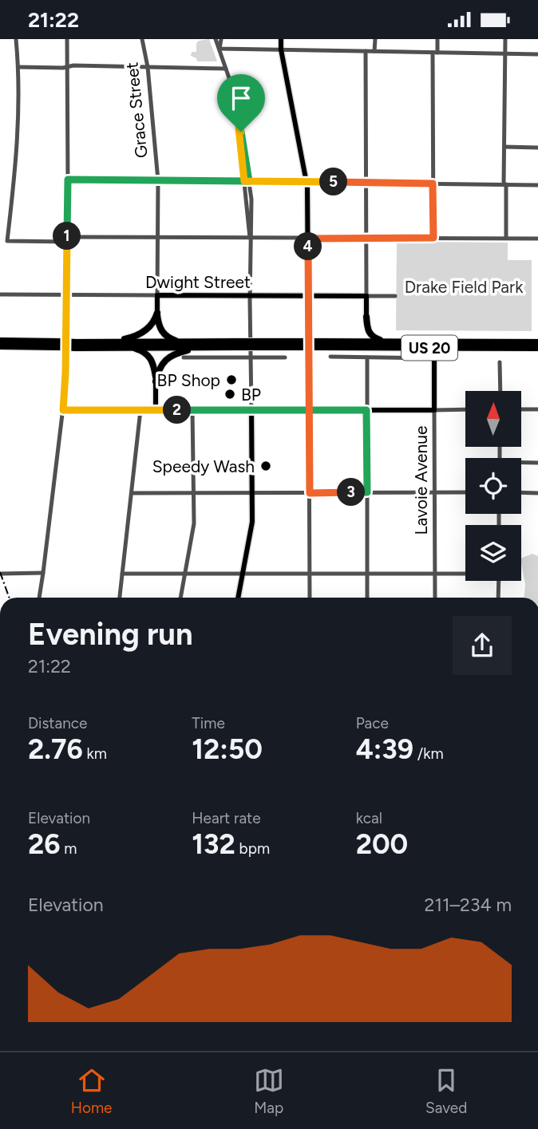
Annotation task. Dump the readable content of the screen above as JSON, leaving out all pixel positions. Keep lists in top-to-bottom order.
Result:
{
  "streets": {
    "highway": ["US 20"],
    "main road": ["Grace Street", "Dwight Street", "Lavoie Avenue"]
  },
  "crossings": [
    ["Grace Street", "Dwight Street"]
  ],
  "parks": ["Drake Field Park"],
  "places": ["BP Shop", "BP", "Speedy Wash"],
  "north": "top",
  "page": {
    "status": "21:22",
    "pins": [
      "5",
      "1",
      "4",
      "2",
      "3"
    ],
    "heading": ["Evening run", "21:22"],
    "stats": [
      ["Distance", "2.76 km"],
      ["Time", "12:50"],
      ["Pace", "4:39 /km"],
      ["Elevation", "26 m"],
      ["Heart rate", "132 bpm"],
      ["kcal", "200"]
    ],
    "chart": ["Elevation", "211–234 m"],
    "tabs": ["Home", "Map", "Saved"]
  }
}
